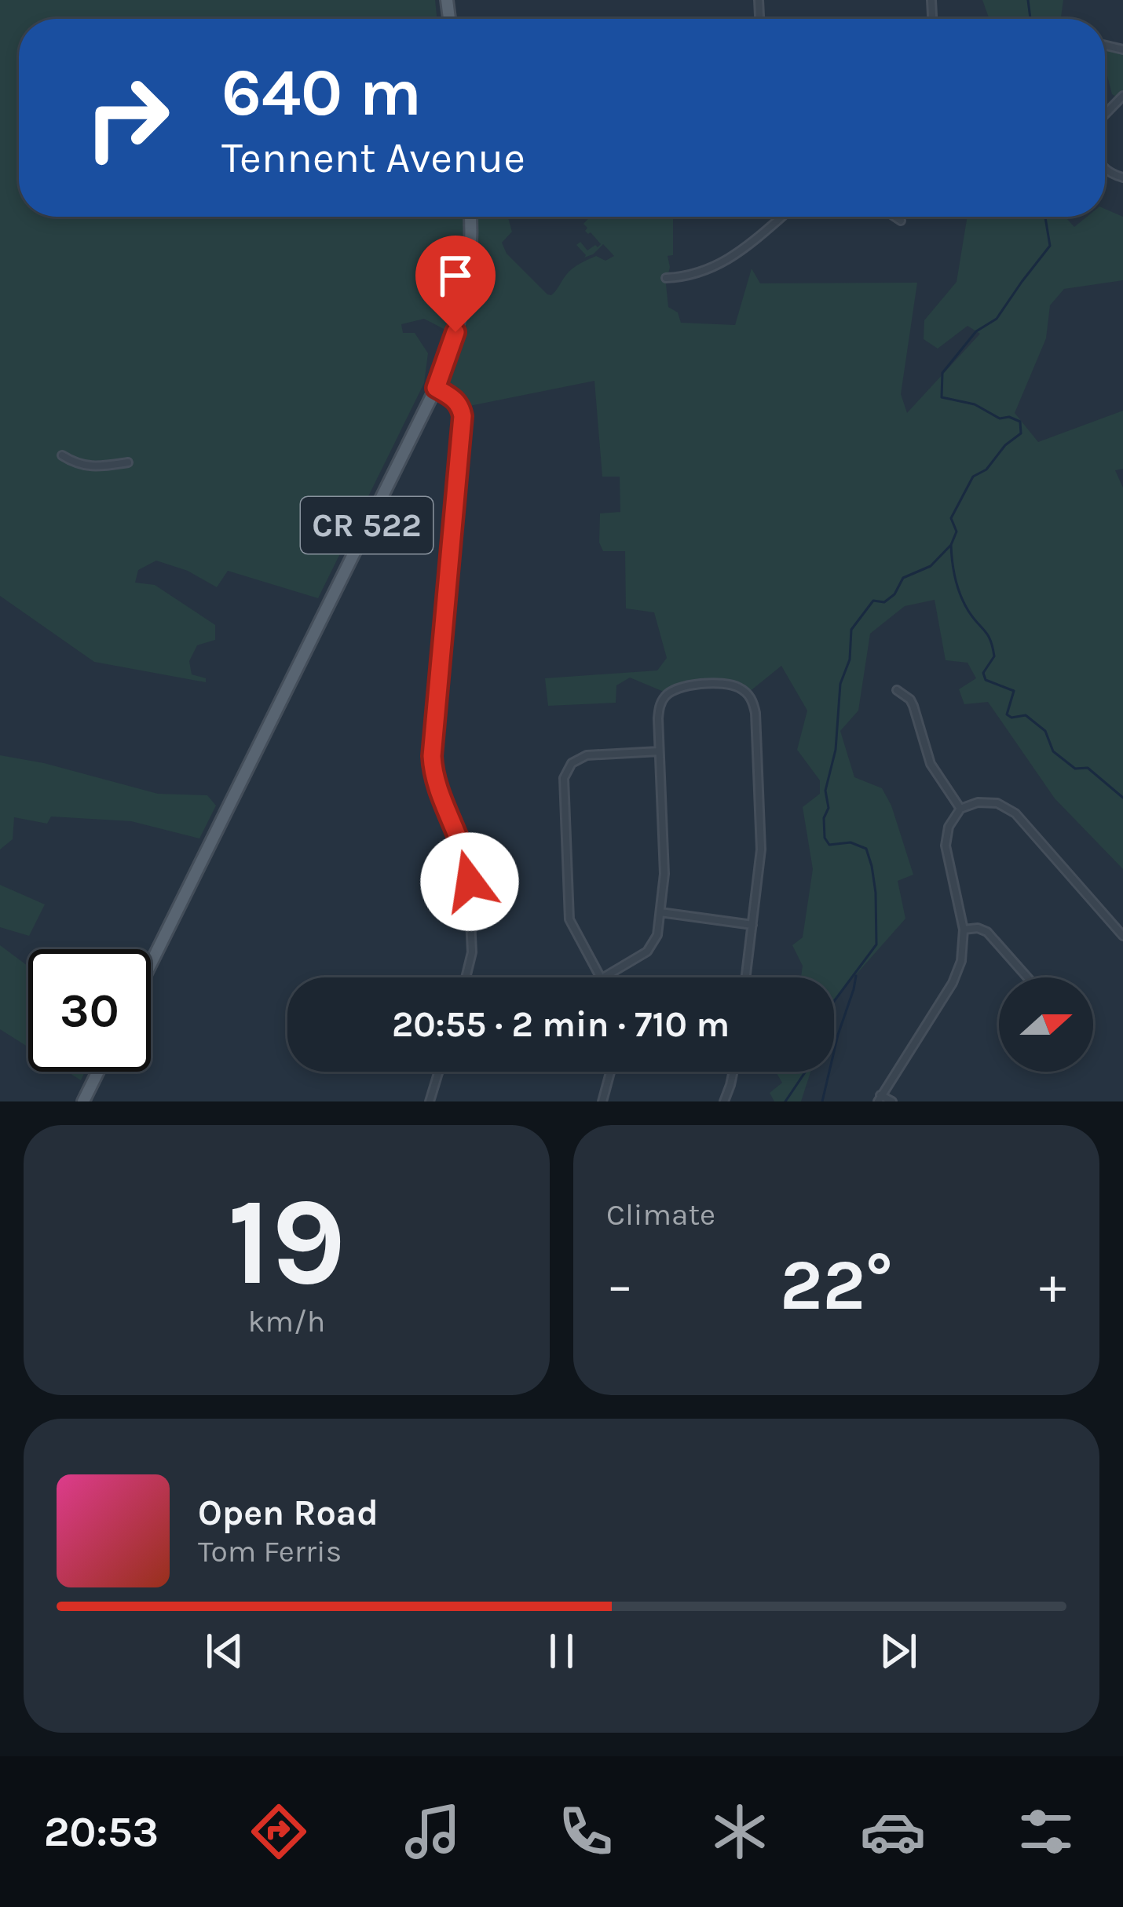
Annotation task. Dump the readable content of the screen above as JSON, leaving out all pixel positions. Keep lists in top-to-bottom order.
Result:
{
  "streets": {
    "main road": ["CR 522"]
  },
  "north": "right",
  "page": {
    "turn": ["640 m", "Tennent Avenue"],
    "limit": "30",
    "trip": "20:55 · 2 min · 710 m",
    "tile": [
      ["19", "km/h"],
      "Climate"
    ],
    "heat": ["−", "22°", "+"],
    "song": ["Open Road", "Tom Ferris"],
    "tabs": "20:53"
  }
}
